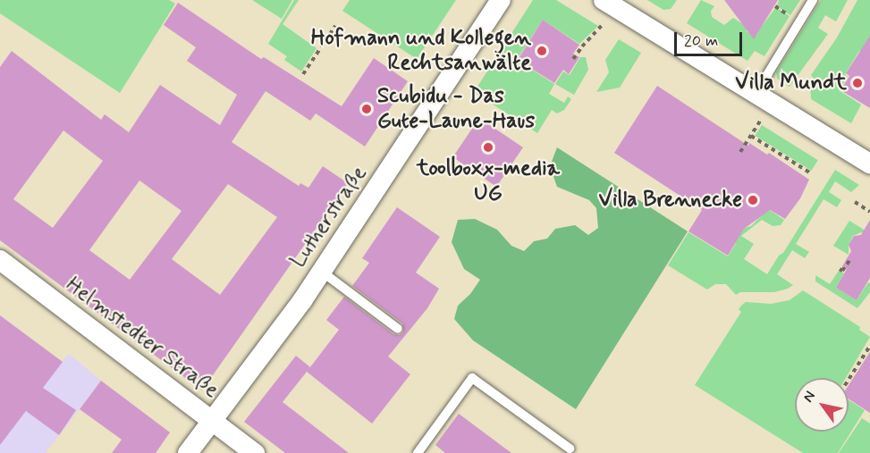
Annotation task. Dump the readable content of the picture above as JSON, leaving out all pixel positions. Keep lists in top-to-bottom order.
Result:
{
  "streets": {
    "street": ["Lutherstraße", "Helmstedter Straße"]
  },
  "crossings": [
    ["Lutherstraße", "Helmstedter Straße"]
  ],
  "places": [
    "Hofmann und Kollegen Rechtsanwälte",
    "Villa Mundt",
    "Scubidu - Das Gute-Laune-Haus",
    "toolboxx-media UG",
    "Villa Brennecke"
  ],
  "scale_bar": "20 m",
  "north": "top left"
}
